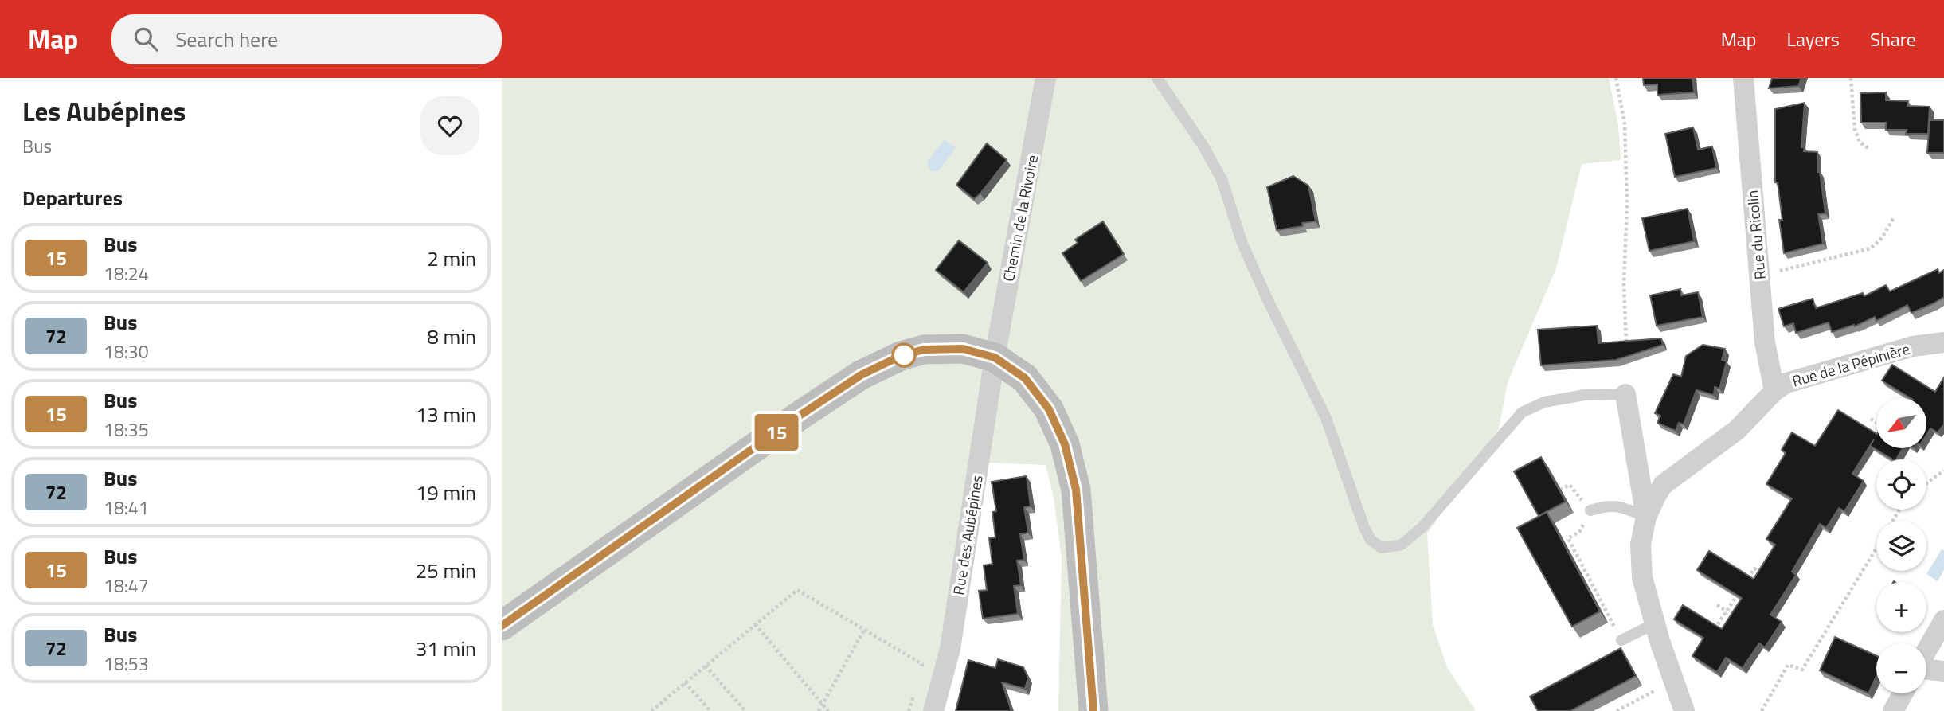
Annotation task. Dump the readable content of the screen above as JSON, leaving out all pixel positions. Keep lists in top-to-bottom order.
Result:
{
  "streets": {
    "street": [
      "Chemin de la Rivoire",
      "Rue du Ricolin",
      "Rue de la Pépinière",
      "Rue des Aubépines"
    ]
  },
  "crossings": [
    ["Chemin de la Rivoire", "Rue des Aubépines"],
    ["Rue du Ricolin", "Rue de la Pépinière"]
  ],
  "lines": ["bus line 15"],
  "north": "bottom left",
  "page": {
    "header": "Map",
    "search": "Search here",
    "nav": ["Map", "Layers", "Share"],
    "heading": [
      ["Les Aubépines", "Bus"],
      "Departures"
    ],
    "on_map": "15",
    "list": [
      {
        "mark": "15",
        "name": "Bus",
        "note": "18:24",
        "value": "2 min"
      },
      {
        "mark": "72",
        "name": "Bus",
        "note": "18:30",
        "value": "8 min"
      },
      {
        "mark": "15",
        "name": "Bus",
        "note": "18:35",
        "value": "13 min"
      },
      {
        "mark": "72",
        "name": "Bus",
        "note": "18:41",
        "value": "19 min"
      },
      {
        "mark": "15",
        "name": "Bus",
        "note": "18:47",
        "value": "25 min"
      },
      {
        "mark": "72",
        "name": "Bus",
        "note": "18:53",
        "value": "31 min"
      }
    ],
    "map_buttons": ["+", "−"]
  }
}
